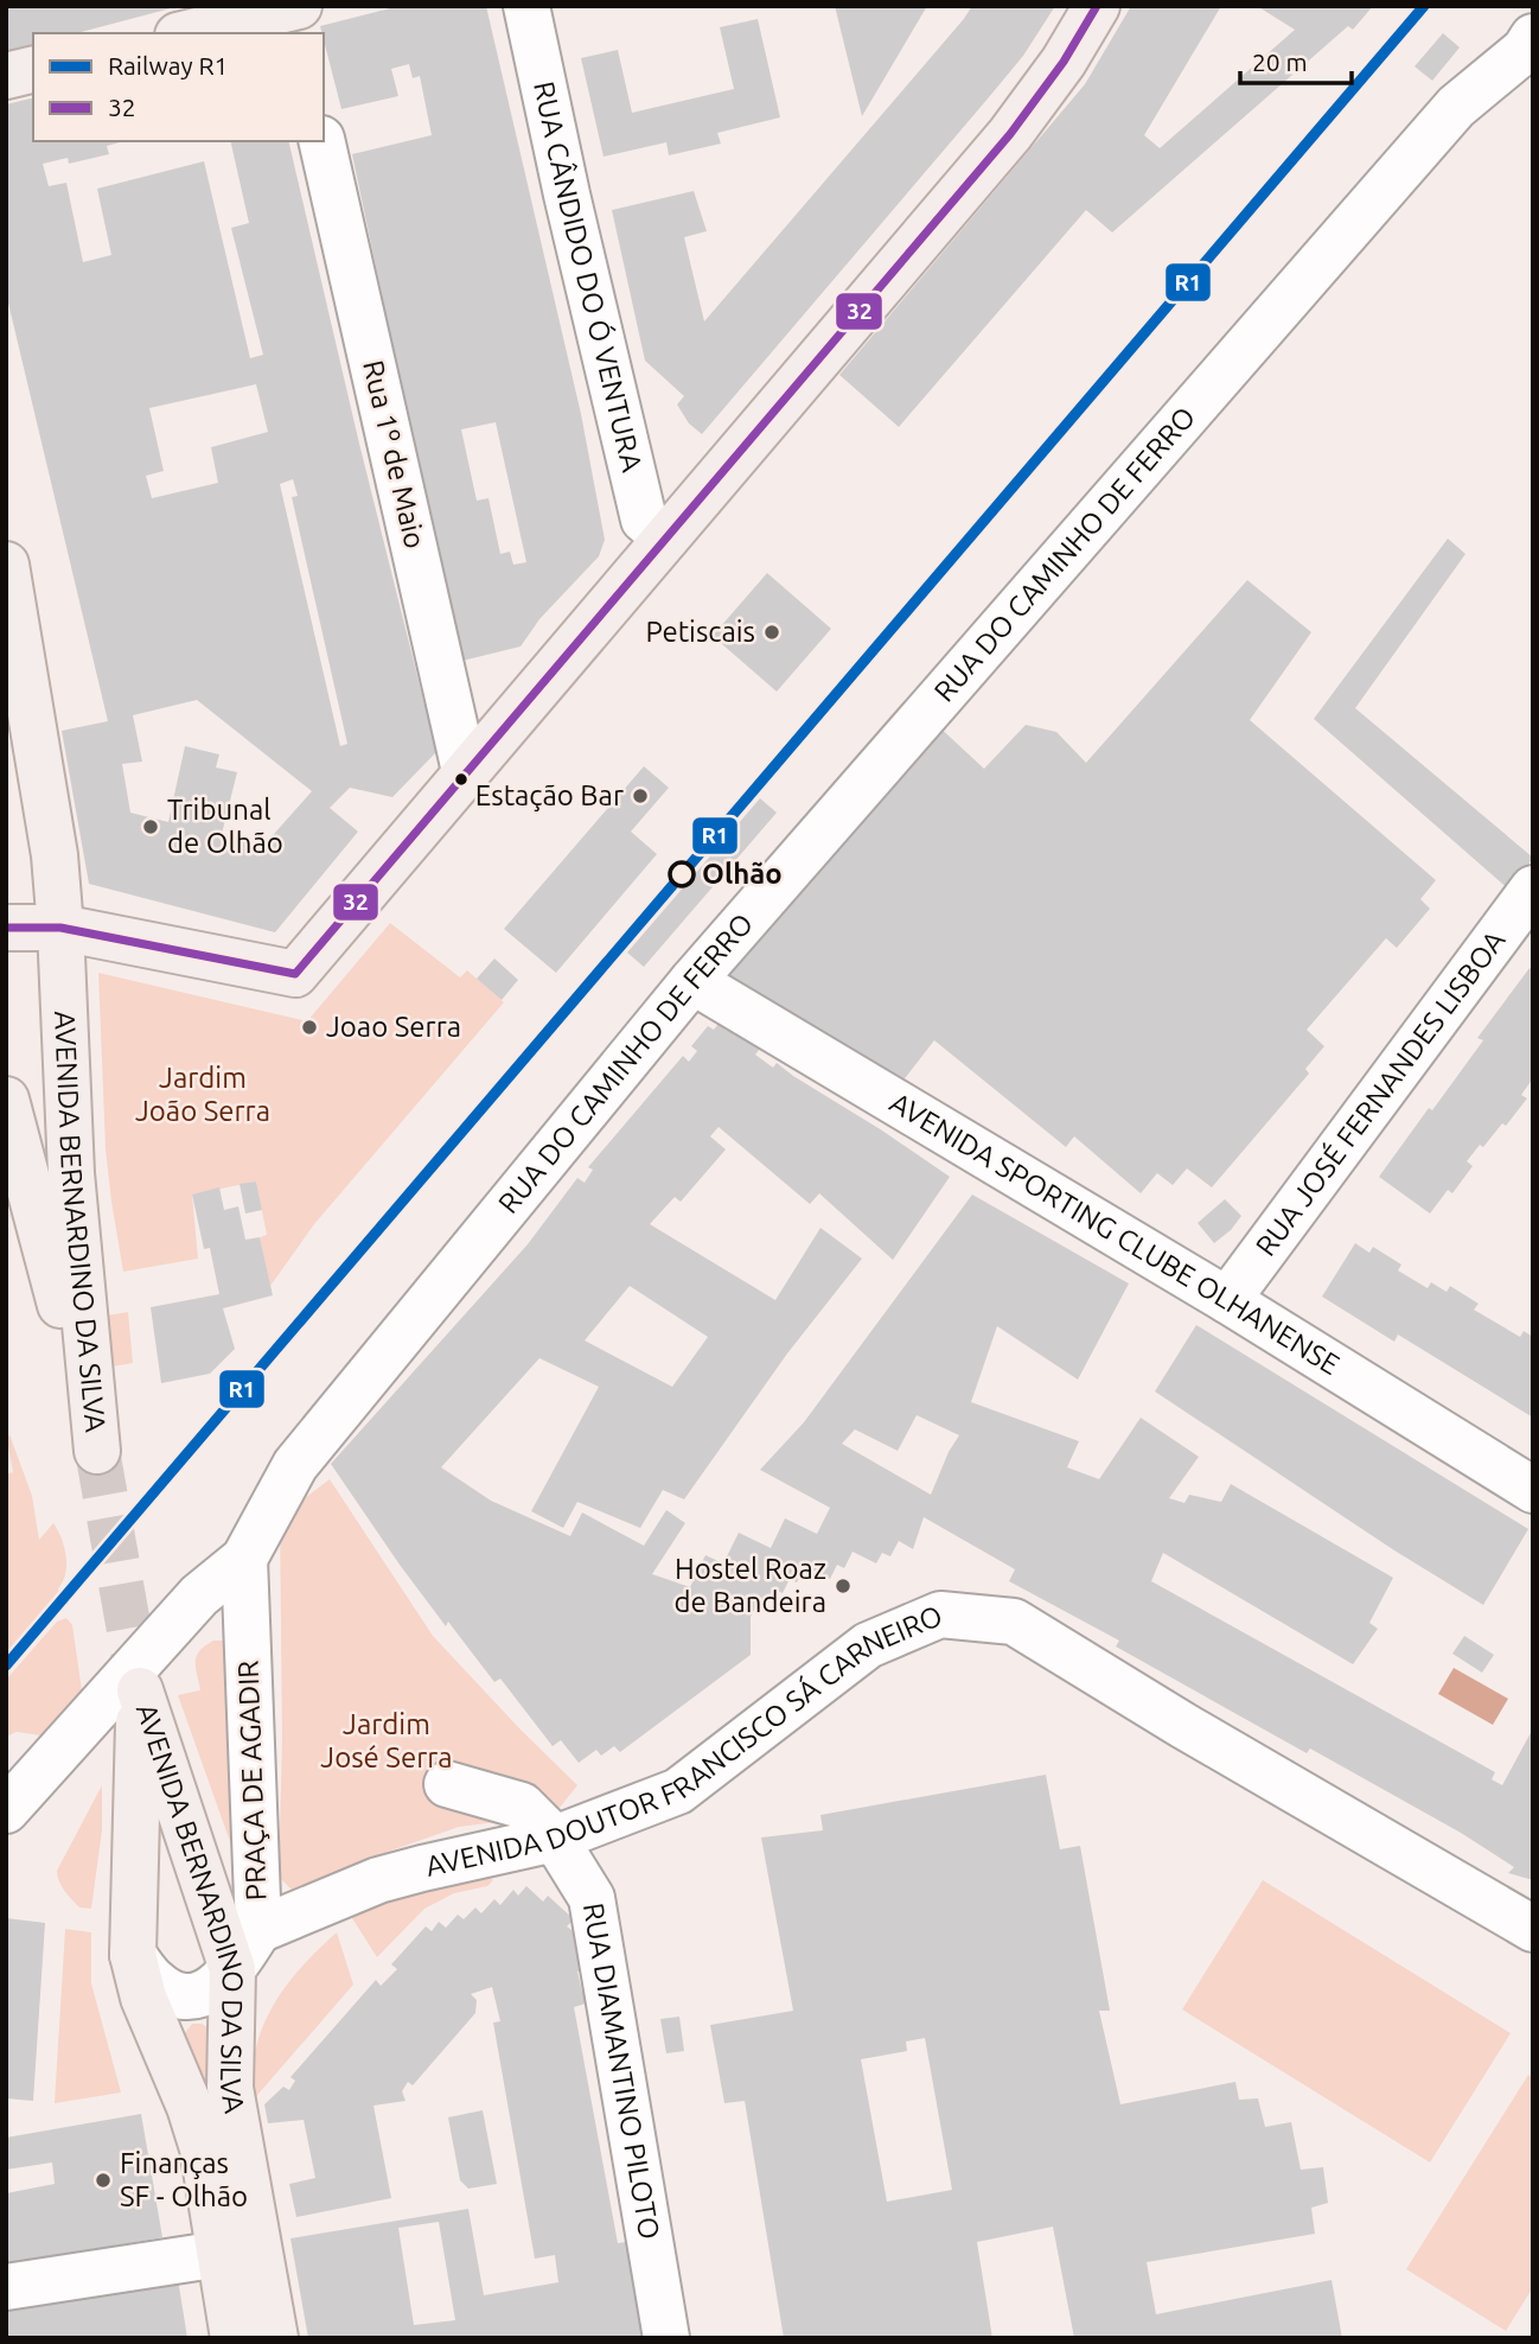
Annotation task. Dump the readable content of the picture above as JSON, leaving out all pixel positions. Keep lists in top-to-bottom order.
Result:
{
  "streets": {
    "main road": ["AVENIDA BERNARDINO DA SILVA"],
    "street": [
      "RUA CÂNDIDO DO Ó VENTURA",
      "Rua 1º de Maio",
      "RUA DO CAMINHO DE FERRO",
      "RUA JOSÉ FERNANDES LISBOA",
      "AVENIDA SPORTING CLUBE OLHANENSE",
      "AVENIDA DOUTOR FRANCISCO SÁ CARNEIRO",
      "PRAÇA DE AGADIR",
      "RUA DIAMANTINO PILOTO"
    ]
  },
  "crossings": [
    ["RUA DO CAMINHO DE FERRO", "AVENIDA SPORTING CLUBE OLHANENSE"],
    ["RUA DO CAMINHO DE FERRO", "PRAÇA DE AGADIR"],
    ["RUA JOSÉ FERNANDES LISBOA", "AVENIDA SPORTING CLUBE OLHANENSE"],
    ["AVENIDA BERNARDINO DA SILVA", "PRAÇA DE AGADIR"],
    ["AVENIDA DOUTOR FRANCISCO SÁ CARNEIRO", "PRAÇA DE AGADIR"],
    ["AVENIDA DOUTOR FRANCISCO SÁ CARNEIRO", "RUA DIAMANTINO PILOTO"]
  ],
  "parks": ["Jardim João Serra", "Jardim José Serra"],
  "places": [
    "Petiscais",
    "Estação Bar",
    "Tribunal de Olhão",
    "Olhão",
    "Joao Serra",
    "Hostel Roaz de Bandeira",
    "Finanças SF - Olhão"
  ],
  "lines": ["rail line R1", "transit line 32"],
  "legend": ["Railway R1", "32"],
  "scale_bar": "20 m"
}
